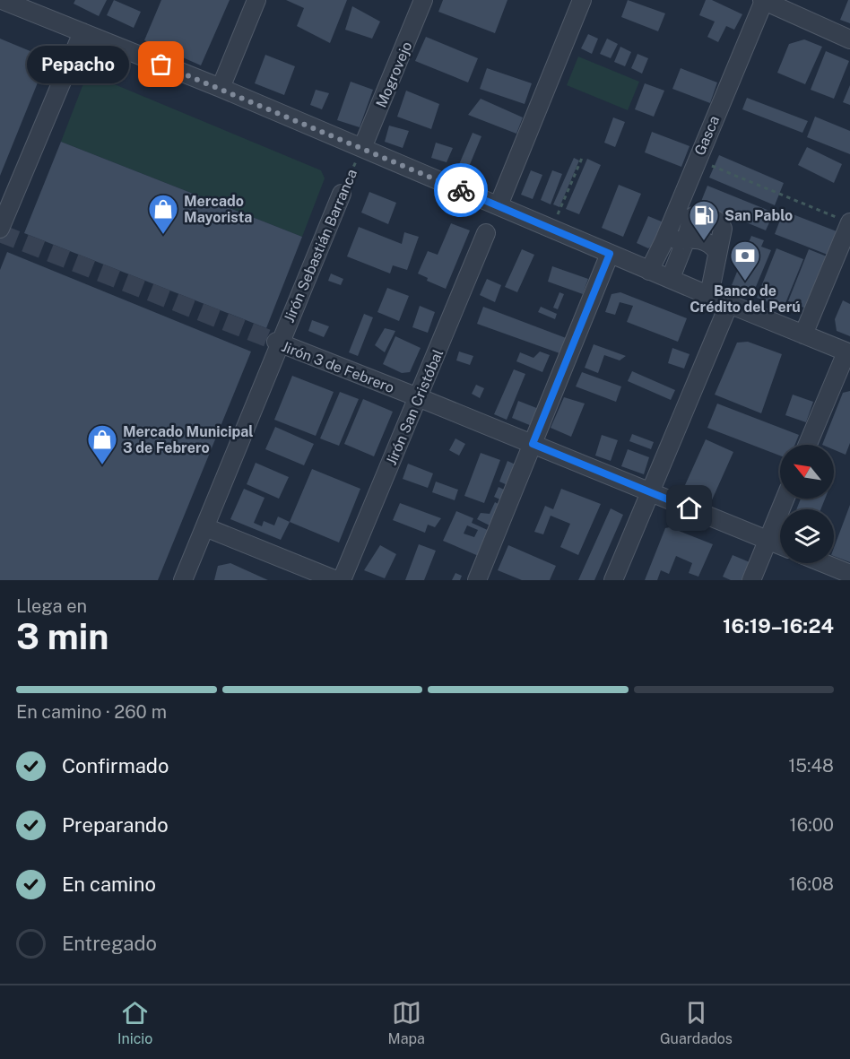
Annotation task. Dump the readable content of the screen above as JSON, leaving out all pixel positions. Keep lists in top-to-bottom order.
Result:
{
  "streets": {
    "street": [
      "Mogrovejo",
      "Gasca",
      "Jirón Sebastián Barranca",
      "Jirón 3 de Febrero",
      "Jirón San Cristóbal"
    ]
  },
  "crossings": [
    ["Mogrovejo", "Jirón Sebastián Barranca"],
    ["Jirón Sebastián Barranca", "Jirón 3 de Febrero"],
    ["Jirón 3 de Febrero", "Jirón San Cristóbal"]
  ],
  "places": {
    "other": ["Pepacho"],
    "shop": ["Mercado Mayorista", "Mercado Municipal 3 de Febrero"],
    "fuel station": ["San Pablo"],
    "bank": ["Banco de Crédito del Perú"]
  },
  "north": "top left",
  "page": {
    "bubble": "Pepacho",
    "heading": ["3 min", "Llega en", "16:19–16:24"],
    "bar": "En camino · 260 m",
    "list": [
      ["Confirmado", "15:48"],
      ["Preparando", "16:00"],
      ["En camino", "16:08"],
      "Entregado"
    ],
    "tabs": ["Inicio", "Mapa", "Guardados"]
  }
}
